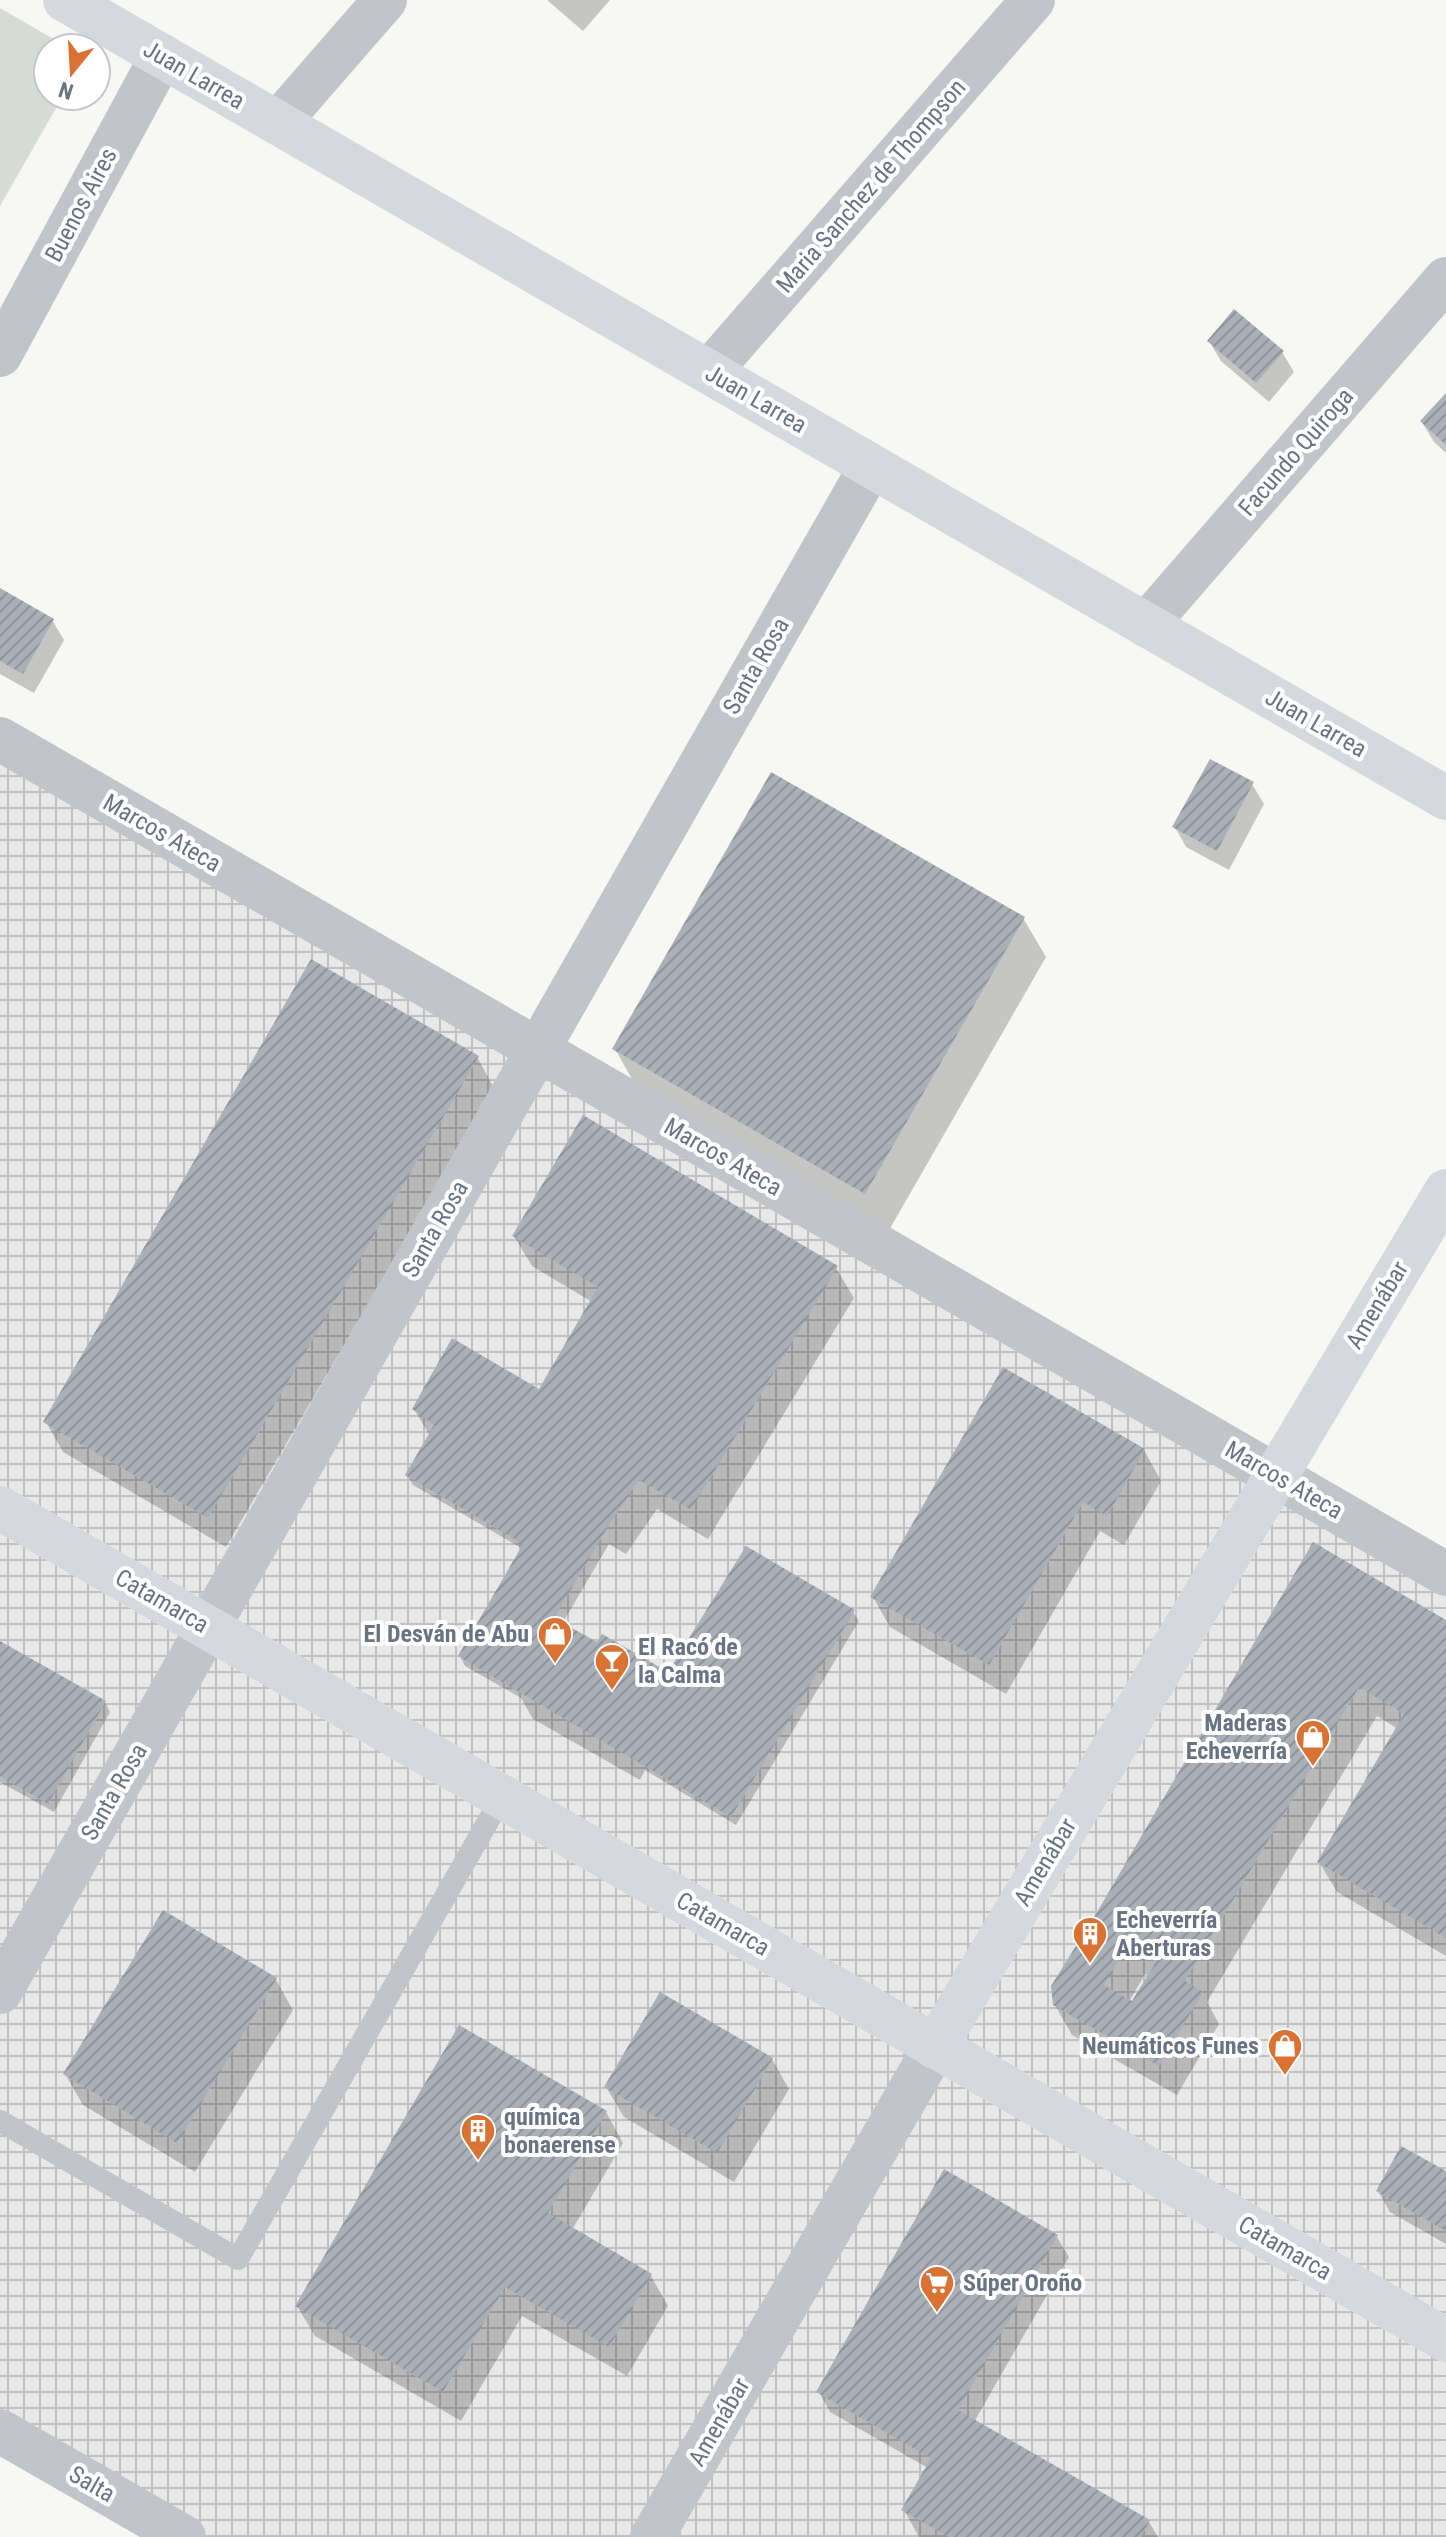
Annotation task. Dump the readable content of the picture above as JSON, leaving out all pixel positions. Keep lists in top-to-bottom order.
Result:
{
  "streets": {
    "street": [
      "Juan Larrea",
      "Maria Sanchez de Thompson",
      "Buenos Aires",
      "Facundo Quiroga",
      "Santa Rosa",
      "Marcos Ateca",
      "Amenábar",
      "Catamarca",
      "Salta"
    ]
  },
  "crossings": [
    ["Juan Larrea", "Maria Sanchez de Thompson"],
    ["Juan Larrea", "Buenos Aires"],
    ["Juan Larrea", "Facundo Quiroga"],
    ["Juan Larrea", "Santa Rosa"],
    ["Santa Rosa", "Marcos Ateca"],
    ["Santa Rosa", "Catamarca"],
    ["Marcos Ateca", "Amenábar"],
    ["Amenábar", "Catamarca"]
  ],
  "places": {
    "shop": ["El Desván de Abu", "Maderas Echeverría", "Neumáticos Funes"],
    "bar": ["El Racó de la Calma"],
    "building": ["Echeverría Aberturas", "química bonaerense"],
    "supermarket": ["Súper Oroño"]
  },
  "north": "bottom"
}
